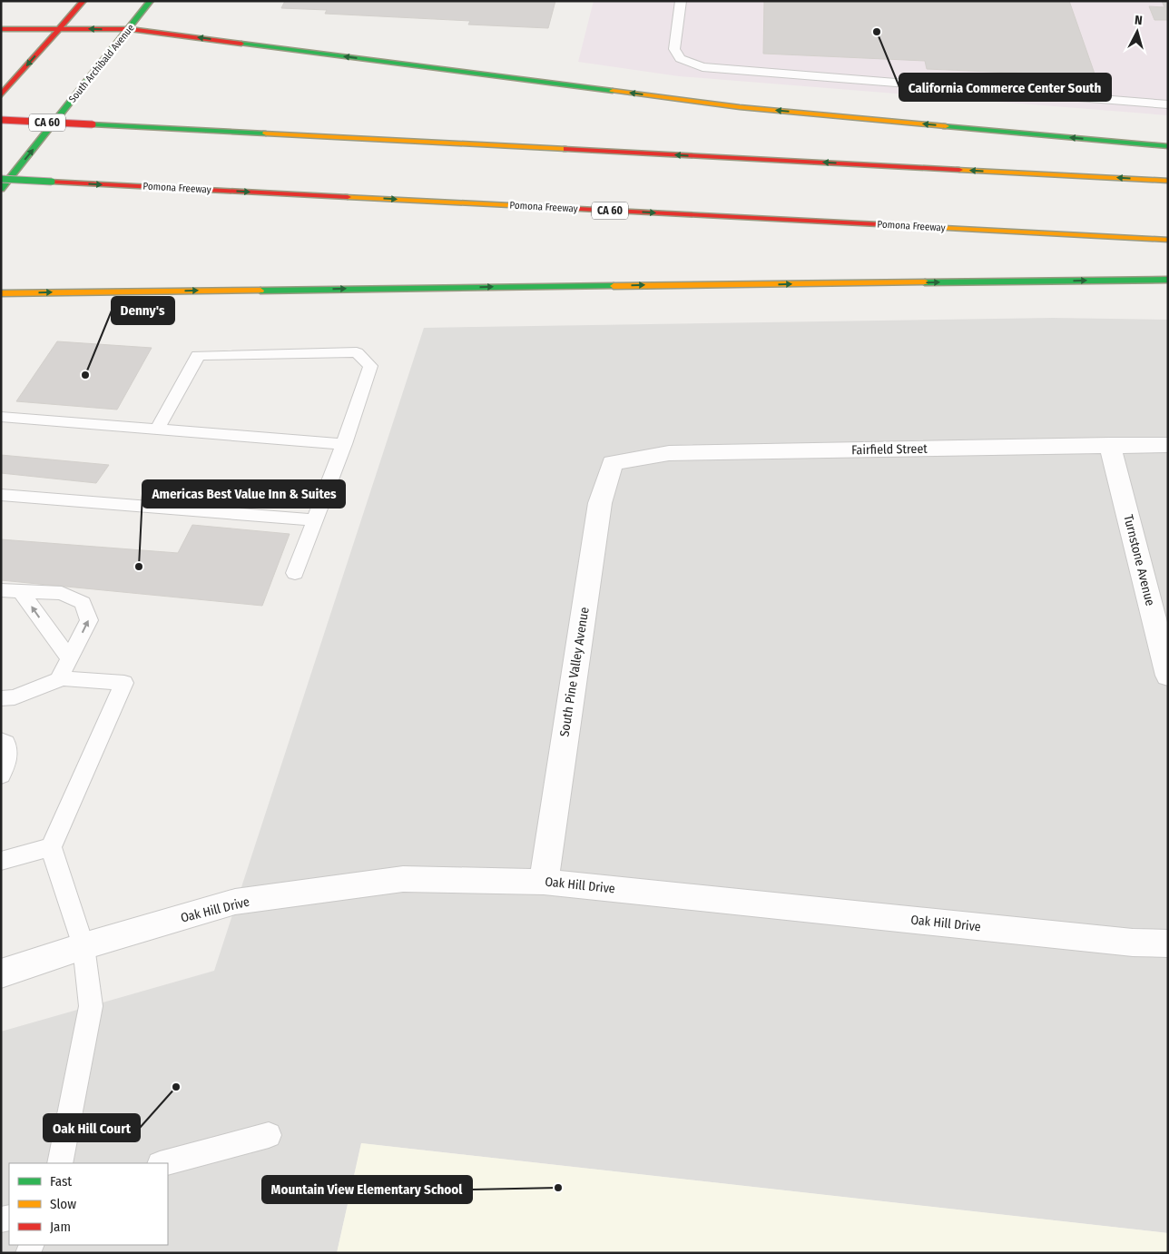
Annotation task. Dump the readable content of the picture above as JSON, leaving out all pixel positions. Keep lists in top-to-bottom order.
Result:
{
  "streets": {
    "main road": ["South Archibald Avenue", "CA 60", "Pomona Freeway"],
    "street": [
      "Fairfield Street",
      "Turnstone Avenue",
      "South Pine Valley Avenue",
      "Oak Hill Drive"
    ]
  },
  "crossings": [
    ["Fairfield Street", "Turnstone Avenue"],
    ["Fairfield Street", "South Pine Valley Avenue"],
    ["South Pine Valley Avenue", "Oak Hill Drive"]
  ],
  "places": [
    "California Commerce Center South",
    "Denny's",
    "Americas Best Value Inn & Suites",
    "Oak Hill Court",
    "Mountain View Elementary School"
  ],
  "legend": ["Fast", "Slow", "Jam"],
  "north": "top"
}
